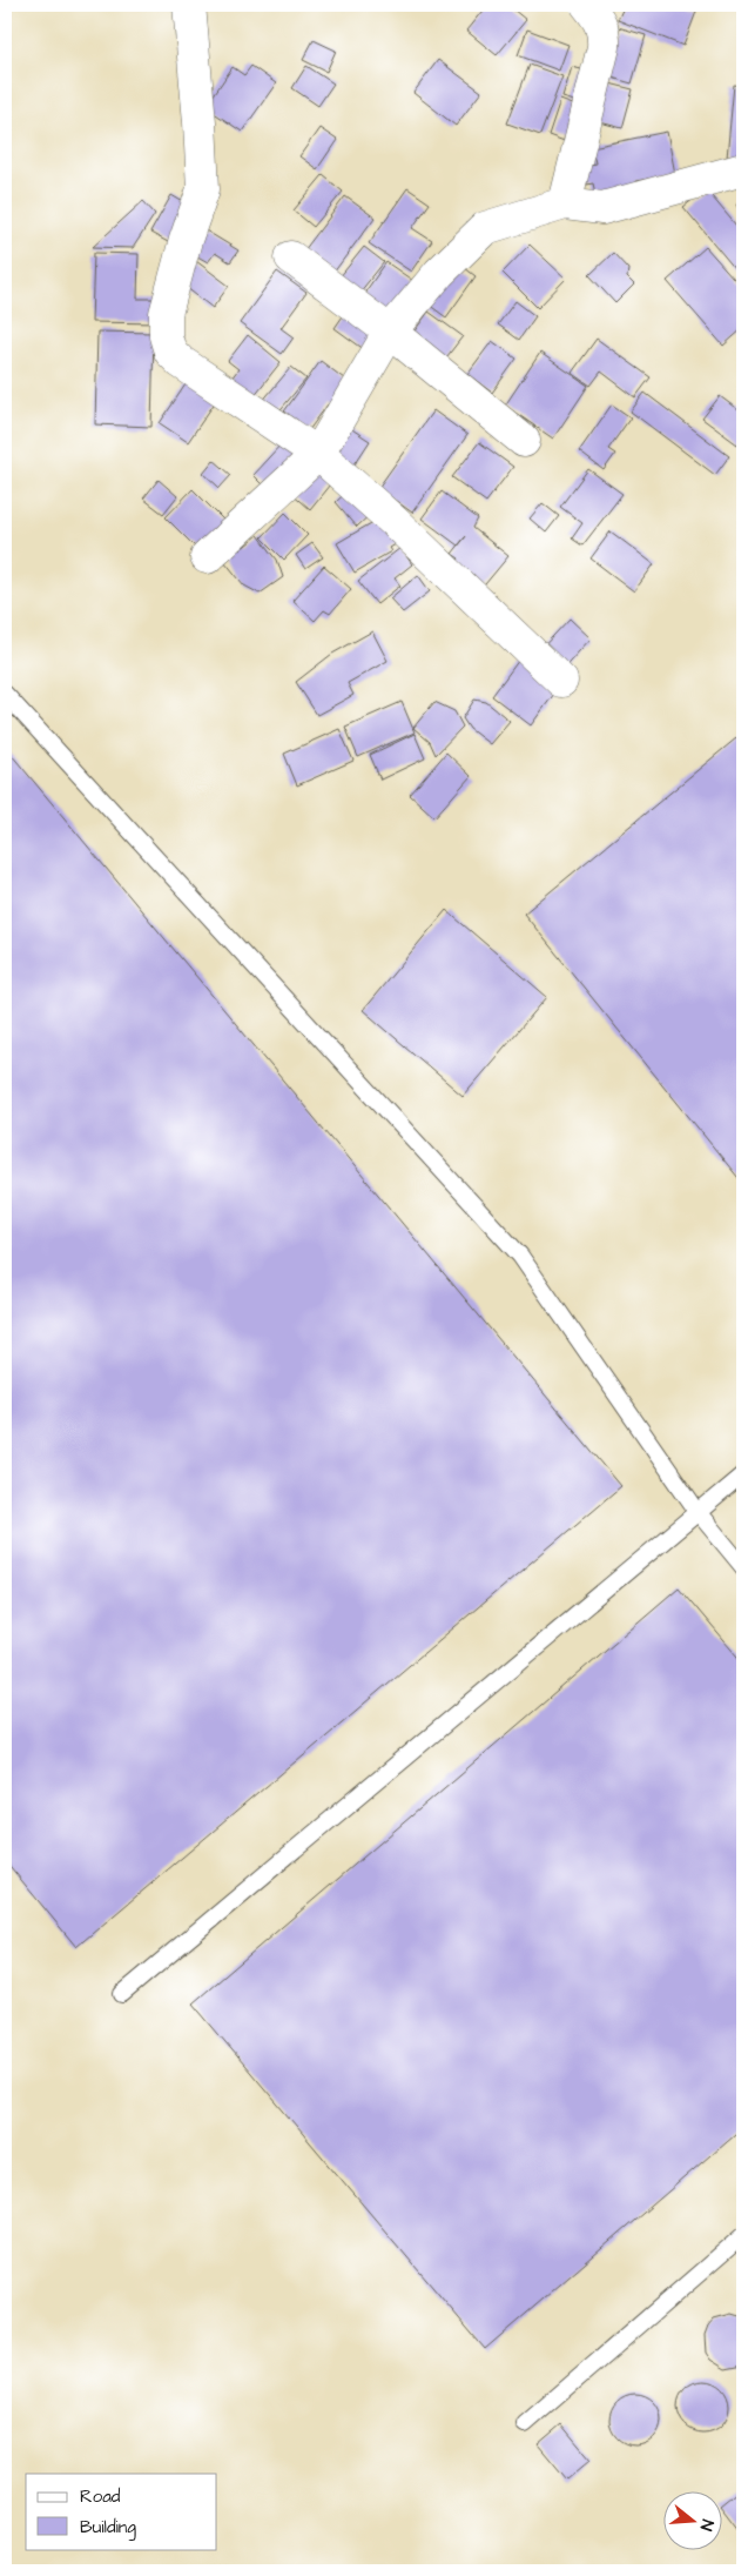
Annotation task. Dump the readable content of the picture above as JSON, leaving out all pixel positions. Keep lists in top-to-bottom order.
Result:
{
  "legend": ["Road", "Building"],
  "north": "right"
}
